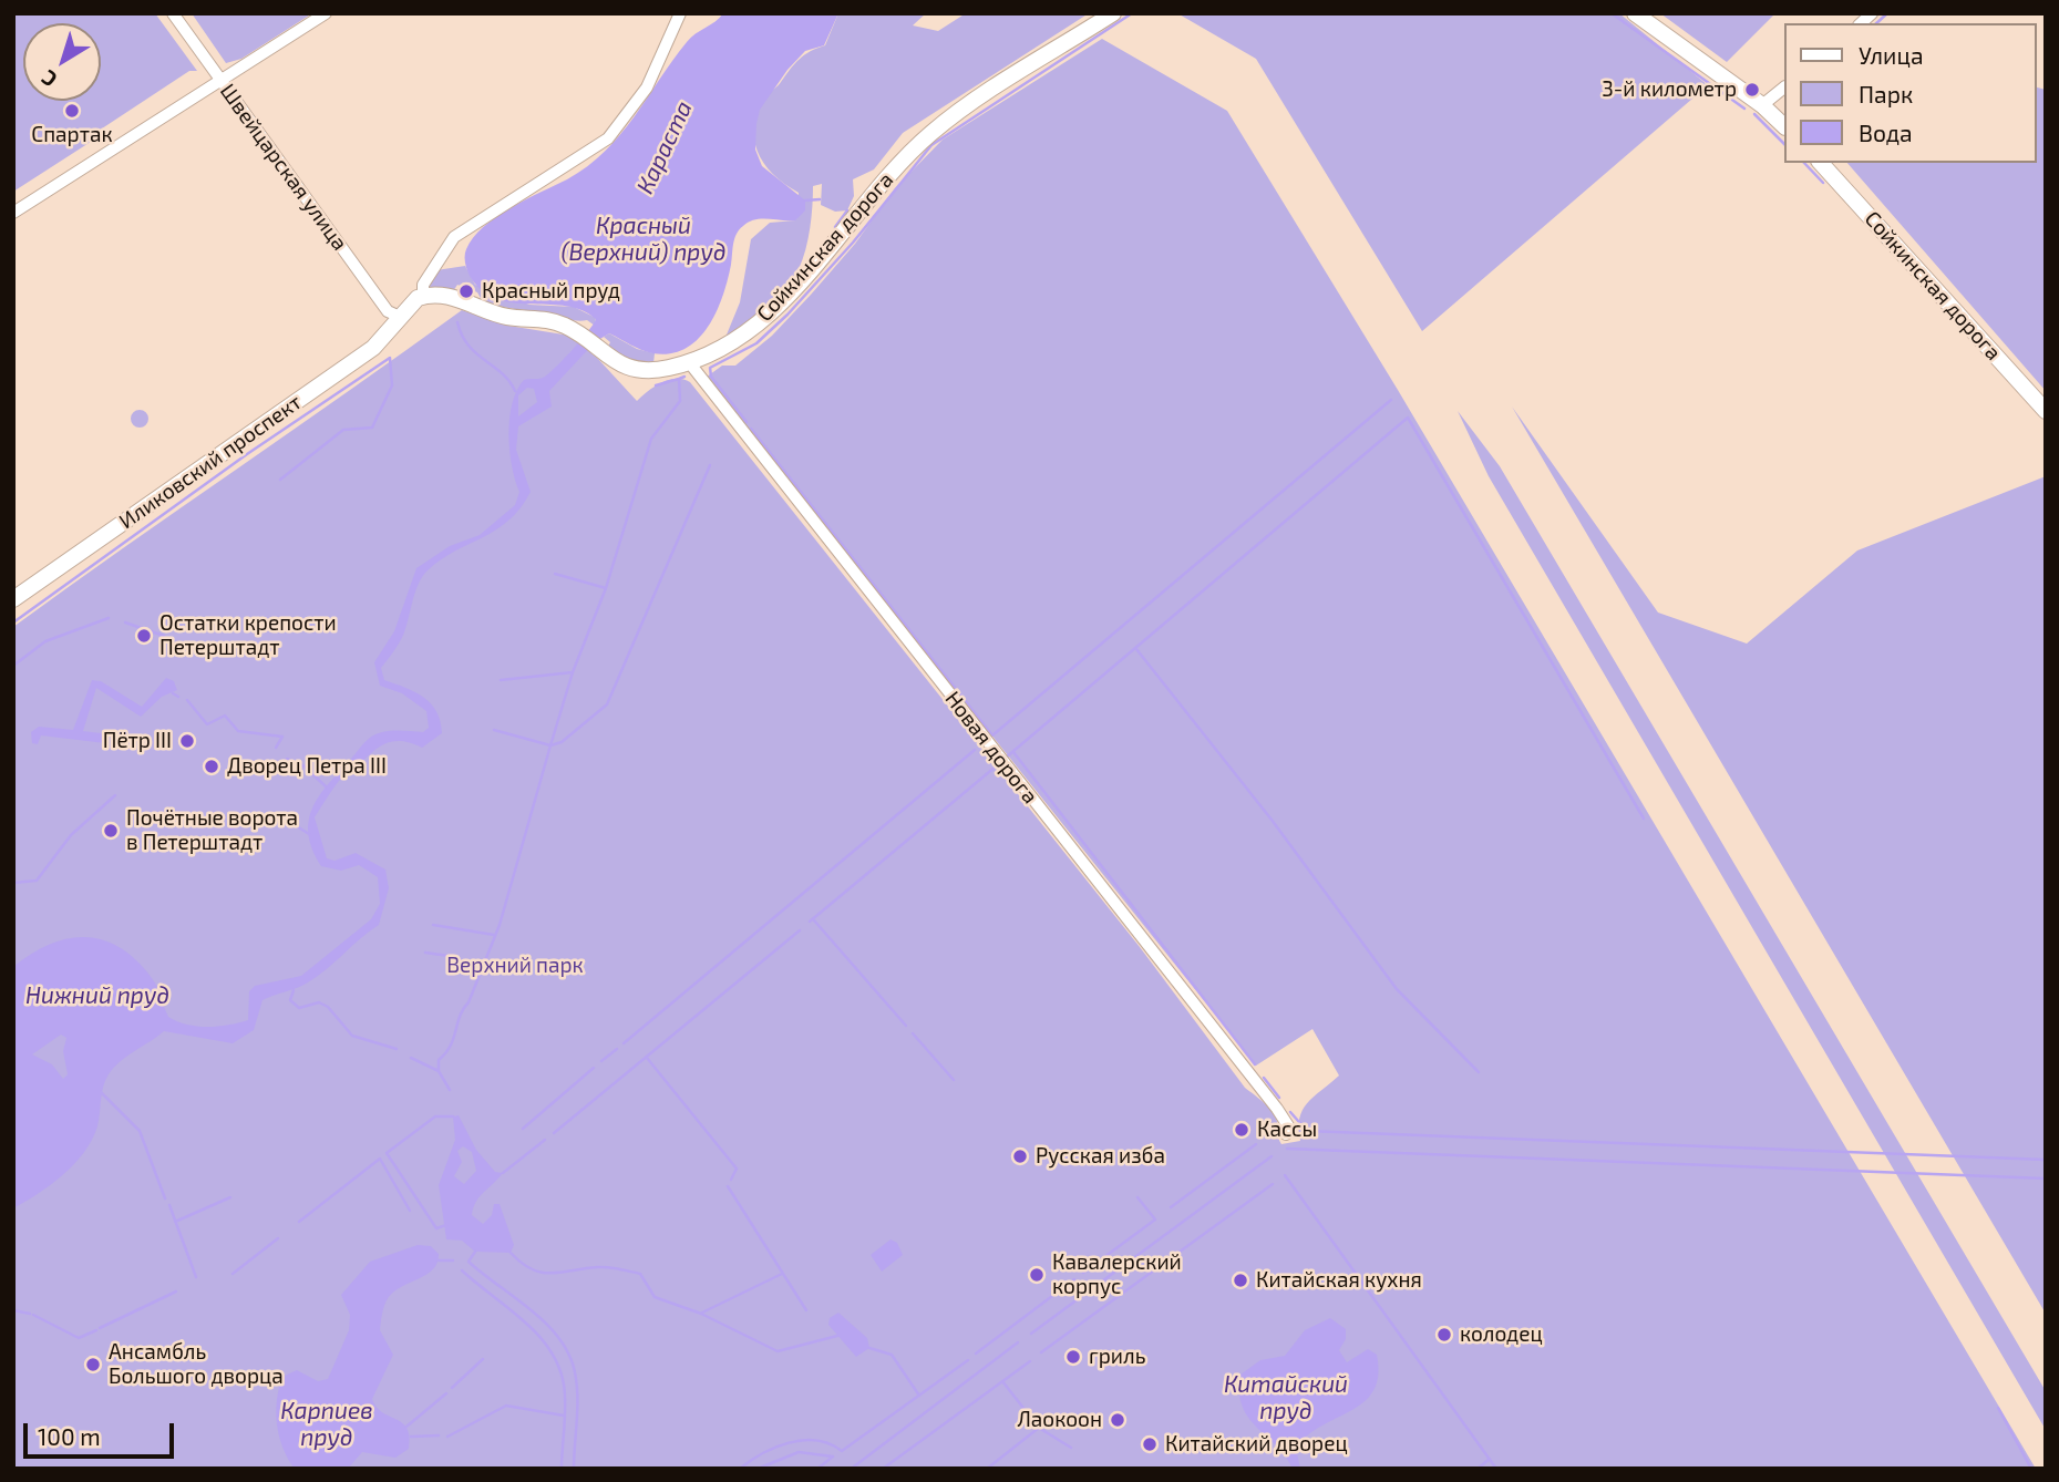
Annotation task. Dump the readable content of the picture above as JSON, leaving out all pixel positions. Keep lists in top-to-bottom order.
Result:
{
  "streets": {
    "main road": ["Сойкинская дорога", "Иликовский проспект"],
    "street": ["Швейцарская улица", "Новая дорога"]
  },
  "crossings": [
    ["Швейцарская улица", "Иликовский проспект"],
    ["Сойкинская дорога", "Иликовский проспект"],
    ["Сойкинская дорога", "Новая дорога"]
  ],
  "water": [
    "Караста",
    "Красный (Верхний) пруд",
    "Нижний пруд",
    "Китайский пруд",
    "Карпиев пруд"
  ],
  "parks": ["Верхний парк"],
  "places": [
    "3-й километр",
    "Спартак",
    "Красный пруд",
    "Остатки крепости Петерштадт",
    "Пётр III",
    "Дворец Петра III",
    "Почётные ворота в Петерштадт",
    "Кассы",
    "Русская изба",
    "Кавалерский корпус",
    "Китайская кухня",
    "колодец",
    "гриль",
    "Ансамбль Большого дворца",
    "Лаокоон",
    "Китайский дворец"
  ],
  "legend": ["Улица", "Парк", "Вода"],
  "scale_bar": "100 m",
  "north": "bottom left"
}
